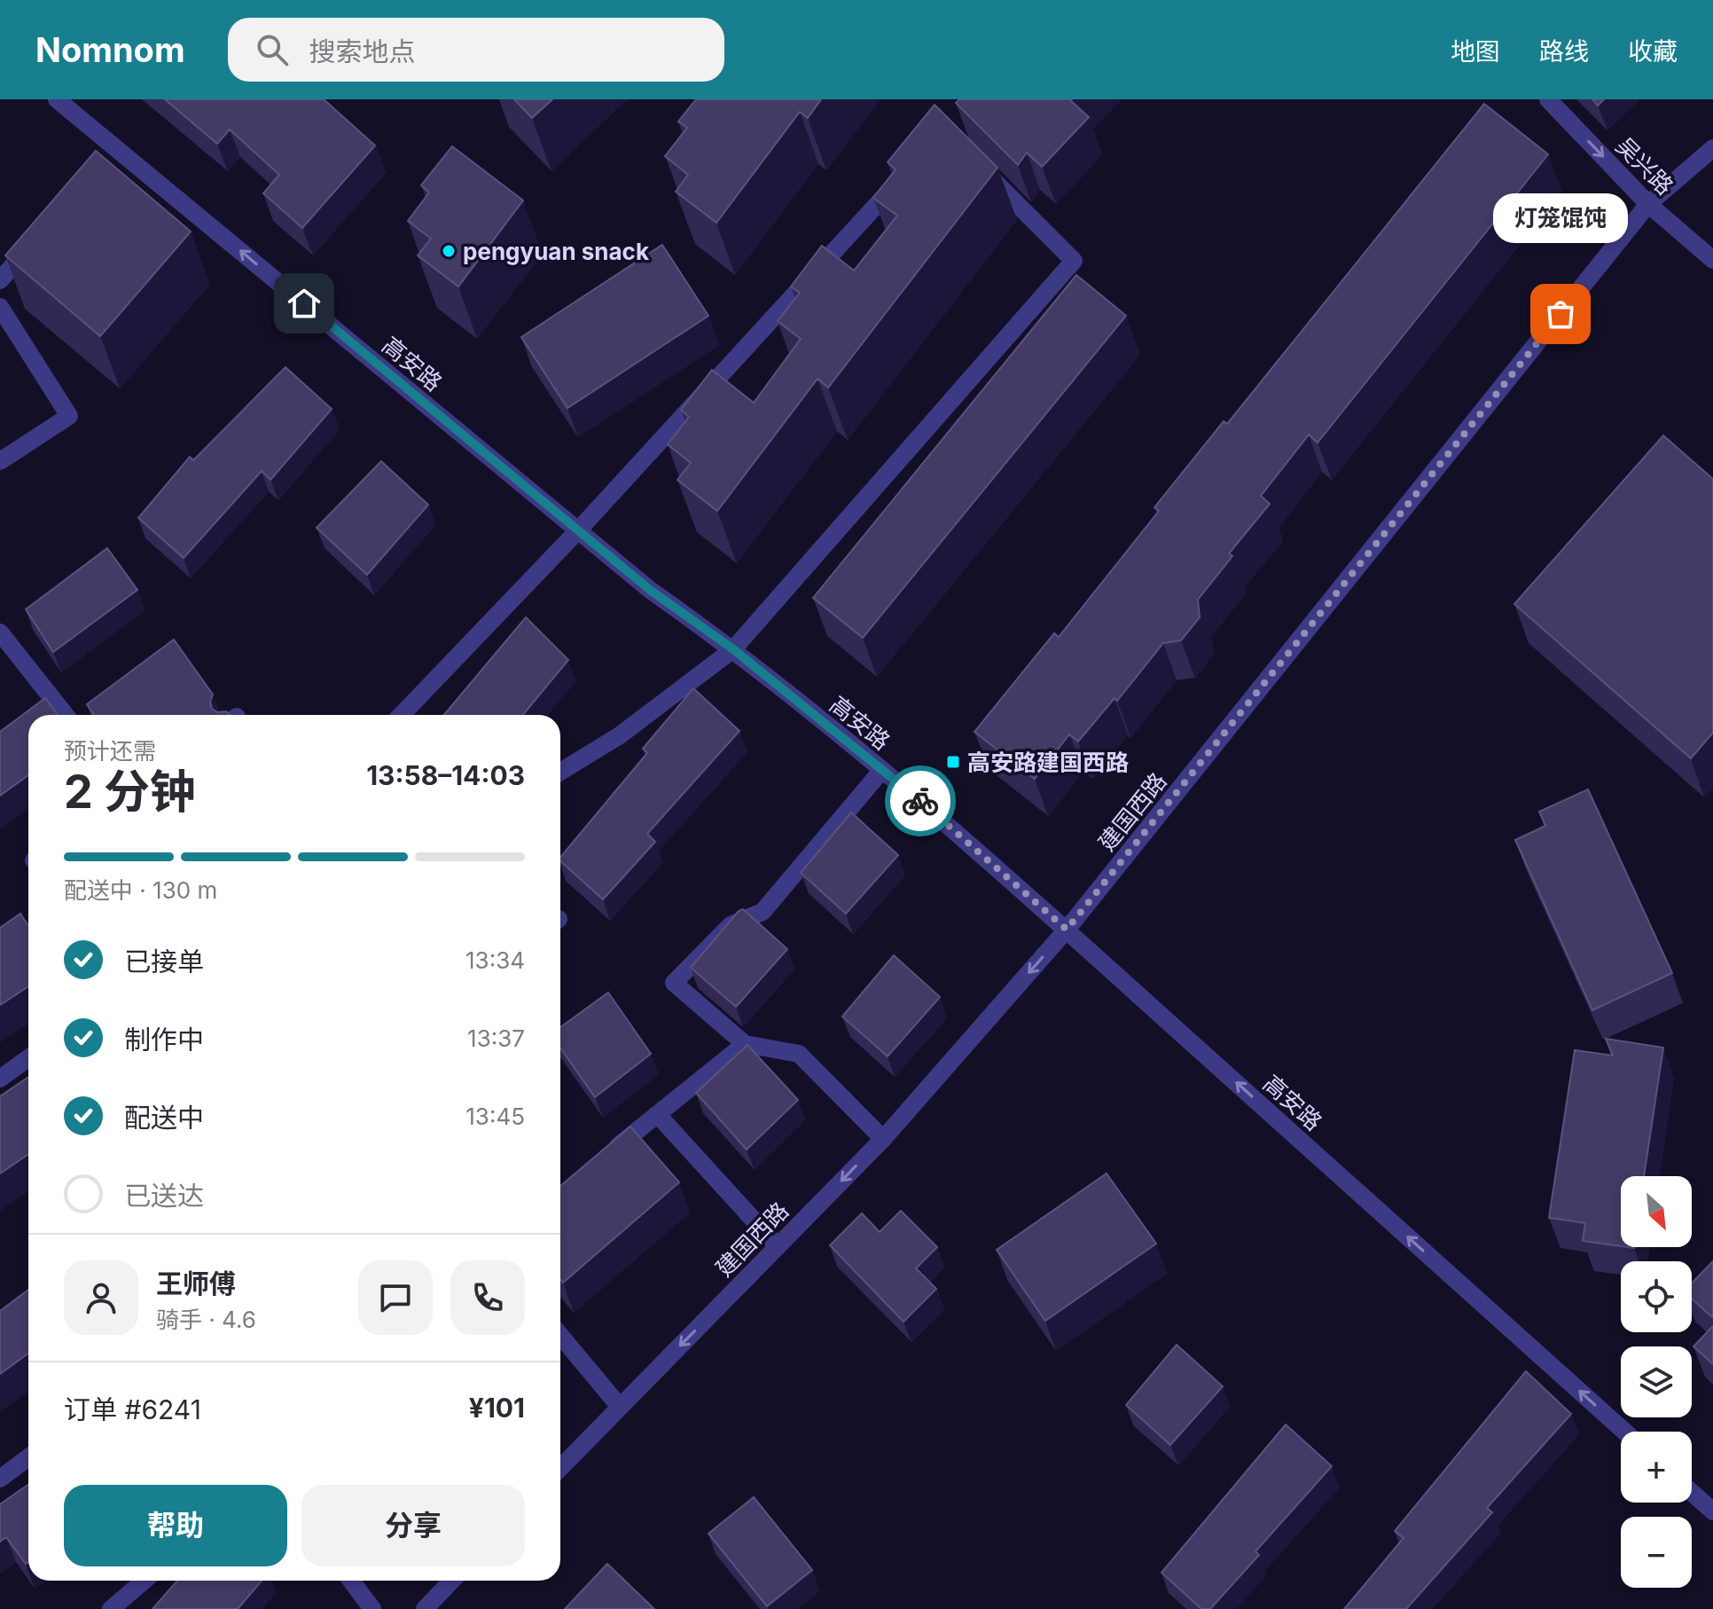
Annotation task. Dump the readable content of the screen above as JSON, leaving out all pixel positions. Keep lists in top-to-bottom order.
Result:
{
  "streets": {
    "street": ["吴兴路", "高安路", "建国西路"]
  },
  "crossings": [
    ["吴兴路", "建国西路"],
    ["高安路", "建国西路"]
  ],
  "one_way": ["吴兴路", "高安路", "建国西路"],
  "places": {
    "other": ["pengyuan snack", "灯笼馄饨"],
    "transit": ["高安路建国西路"]
  },
  "north": "bottom right",
  "page": {
    "header": "Nomnom",
    "search": "搜索地点",
    "nav": ["地图", "路线", "收藏"],
    "bubble": "灯笼馄饨",
    "heading": ["2 分钟", "预计还需", "13:58–14:03"],
    "panel": [
      "王师傅",
      "骑手 · 4.6",
      "订单 #6241",
      "¥101"
    ],
    "bar": "配送中 · 130 m",
    "list": [
      ["已接单", "13:34"],
      ["制作中", "13:37"],
      ["配送中", "13:45"],
      "已送达"
    ],
    "map_buttons": ["+", "−"],
    "buttons": ["帮助", "分享"]
  }
}
